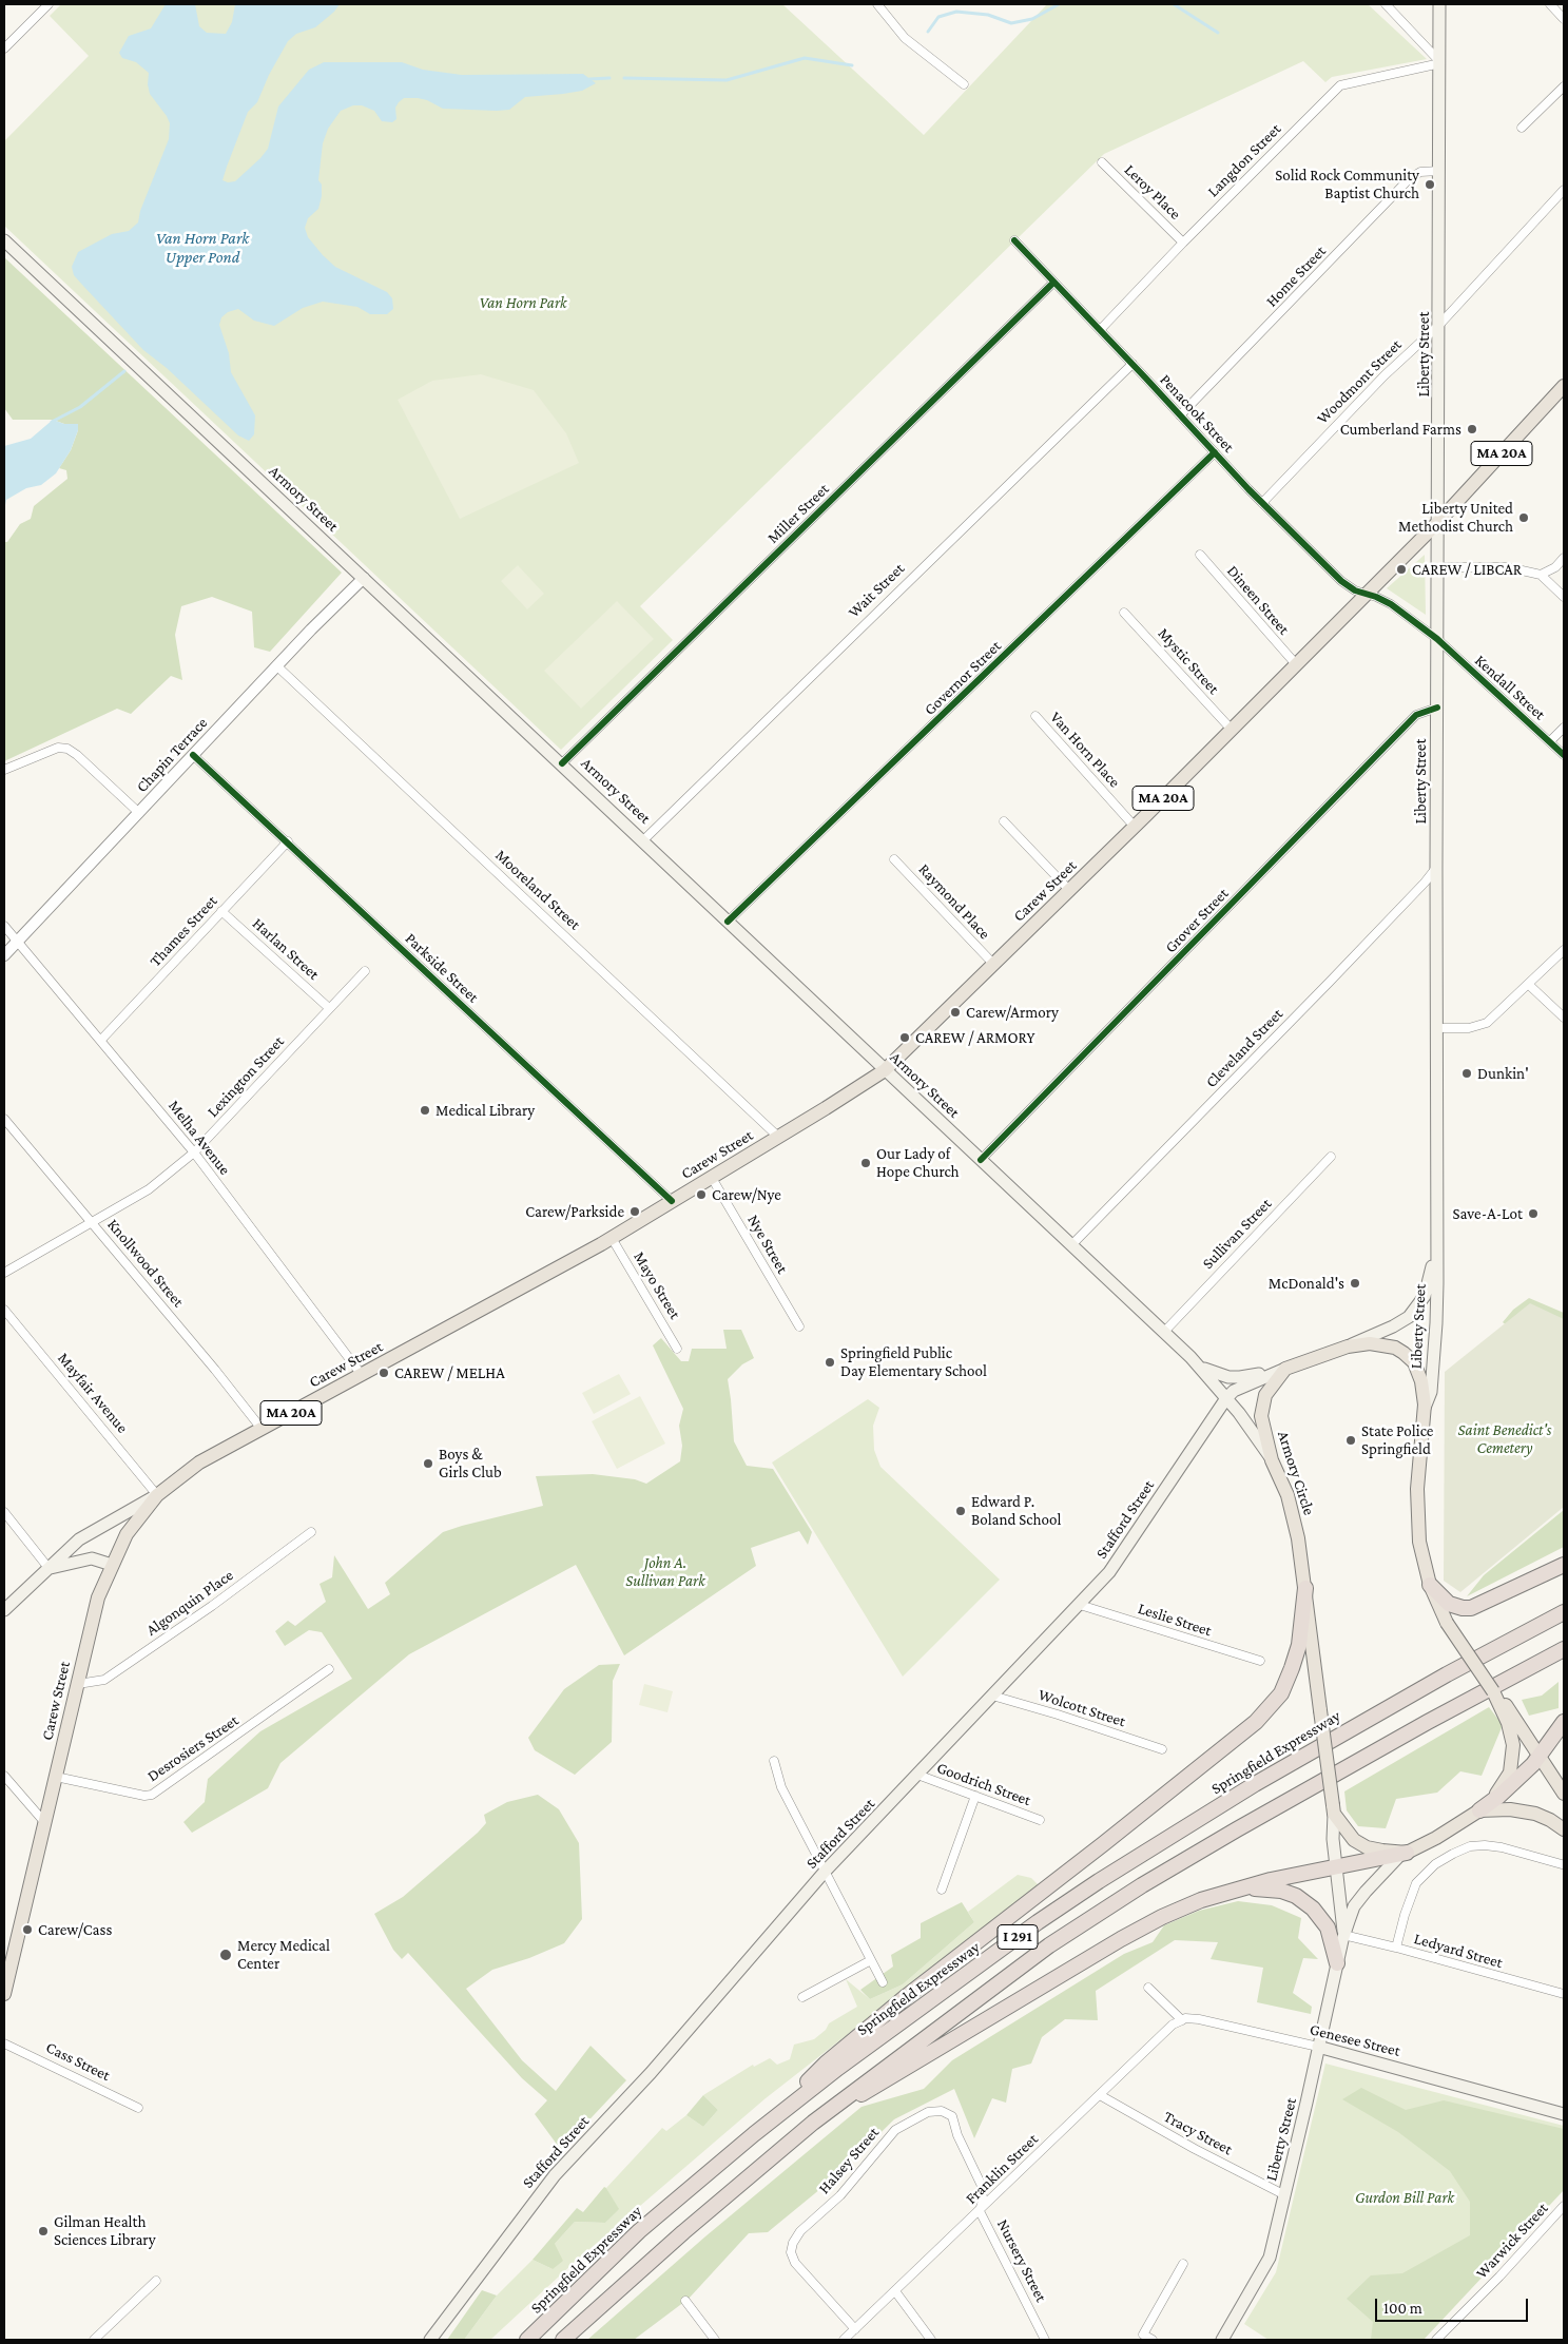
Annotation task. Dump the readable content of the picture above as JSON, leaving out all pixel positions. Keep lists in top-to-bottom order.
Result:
{
  "streets": {
    "highway": ["Springfield Expressway", "I 291"],
    "main road": [
      "Liberty Street",
      "MA 20A",
      "Armory Street",
      "Carew Street",
      "Armory Circle",
      "Stafford Street",
      "Genesee Street"
    ],
    "street": [
      "Langdon Street",
      "Leroy Place",
      "Home Street",
      "Woodmont Street",
      "Penacook Street",
      "Miller Street",
      "Wait Street",
      "Dineen Street",
      "Mystic Street",
      "Governor Street",
      "Kendall Street",
      "Van Horn Place",
      "Chapin Terrace",
      "Mooreland Street",
      "Raymond Place",
      "Grover Street",
      "Thames Street",
      "Harlan Street",
      "Parkside Street",
      "Cleveland Street",
      "Lexington Street",
      "Melha Avenue",
      "Sullivan Street",
      "Nye Street",
      "Knollwood Street",
      "Mayo Street",
      "Mayfair Avenue",
      "Algonquin Place",
      "Leslie Street",
      "Wolcott Street",
      "Desrosiers Street",
      "Goodrich Street",
      "Ledyard Street",
      "Cass Street",
      "Tracy Street",
      "Halsey Street",
      "Franklin Street",
      "Warwick Street",
      "Nursery Street"
    ]
  },
  "crossings": [
    ["Langdon Street", "Leroy Place"],
    ["Langdon Street", "Liberty Street"],
    ["Langdon Street", "Penacook Street"],
    ["Home Street", "Liberty Street"],
    ["Home Street", "Penacook Street"],
    ["Liberty Street", "Woodmont Street"],
    ["Liberty Street", "Kendall Street"],
    ["Liberty Street", "Carew Street"],
    ["Liberty Street", "Grover Street"],
    ["Liberty Street", "Cleveland Street"],
    ["Liberty Street", "Armory Circle"],
    ["Liberty Street", "Ledyard Street"],
    ["Liberty Street", "Genesee Street"],
    ["Liberty Street", "Tracy Street"],
    ["Woodmont Street", "Penacook Street"],
    ["Penacook Street", "Miller Street"],
    ["Penacook Street", "Wait Street"],
    ["Penacook Street", "Governor Street"],
    ["Penacook Street", "Kendall Street"],
    ["Penacook Street", "Carew Street"],
    ["Armory Street", "Miller Street"],
    ["Armory Street", "Wait Street"],
    ["Armory Street", "Governor Street"],
    ["Armory Street", "Chapin Terrace"],
    ["Armory Street", "Carew Street"],
    ["Armory Street", "Grover Street"],
    ["Armory Street", "Cleveland Street"],
    ["Armory Street", "Sullivan Street"],
    ["Armory Street", "Armory Circle"],
    ["Armory Street", "Stafford Street"],
    ["Dineen Street", "Carew Street"],
    ["Mystic Street", "Carew Street"],
    ["Kendall Street", "Carew Street"],
    ["Van Horn Place", "Carew Street"],
    ["Chapin Terrace", "Mooreland Street"],
    ["Chapin Terrace", "Parkside Street"],
    ["Chapin Terrace", "Melha Avenue"],
    ["Mooreland Street", "Carew Street"],
    ["Carew Street", "Raymond Place"],
    ["Carew Street", "Parkside Street"],
    ["Carew Street", "Melha Avenue"],
    ["Carew Street", "Nye Street"],
    ["Carew Street", "Knollwood Street"],
    ["Carew Street", "Mayo Street"],
    ["Carew Street", "Mayfair Avenue"],
    ["Carew Street", "Algonquin Place"],
    ["Carew Street", "Desrosiers Street"],
    ["Thames Street", "Harlan Street"],
    ["Thames Street", "Parkside Street"],
    ["Thames Street", "Melha Avenue"],
    ["Harlan Street", "Lexington Street"],
    ["Lexington Street", "Melha Avenue"],
    ["Lexington Street", "Knollwood Street"],
    ["Armory Circle", "Stafford Street"],
    ["Stafford Street", "Leslie Street"],
    ["Stafford Street", "Wolcott Street"],
    ["Stafford Street", "Goodrich Street"],
    ["Genesee Street", "Franklin Street"],
    ["Tracy Street", "Franklin Street"],
    ["Halsey Street", "Franklin Street"],
    ["Halsey Street", "Nursery Street"],
    ["Franklin Street", "Nursery Street"]
  ],
  "water": ["Van Horn Park Upper Pond"],
  "parks": [
    "Van Horn Park",
    "Saint Benedict's Cemetery",
    "John A. Sullivan Park",
    "Gurdon Bill Park"
  ],
  "places": [
    "Solid Rock Community Baptist Church",
    "Cumberland Farms",
    "Liberty United Methodist Church",
    "CAREW / LIBCAR",
    "Carew/Armory",
    "CAREW / ARMORY",
    "Dunkin'",
    "Medical Library",
    "Our Lady of Hope Church",
    "Carew/Nye",
    "Carew/Parkside",
    "Save-A-Lot",
    "McDonald's",
    "Springfield Public Day Elementary School",
    "CAREW / MELHA",
    "State Police Springfield",
    "Boys & Girls Club",
    "Edward P. Boland School",
    "Carew/Cass",
    "Mercy Medical Center",
    "Gilman Health Sciences Library"
  ],
  "scale_bar": "100 m"
}
